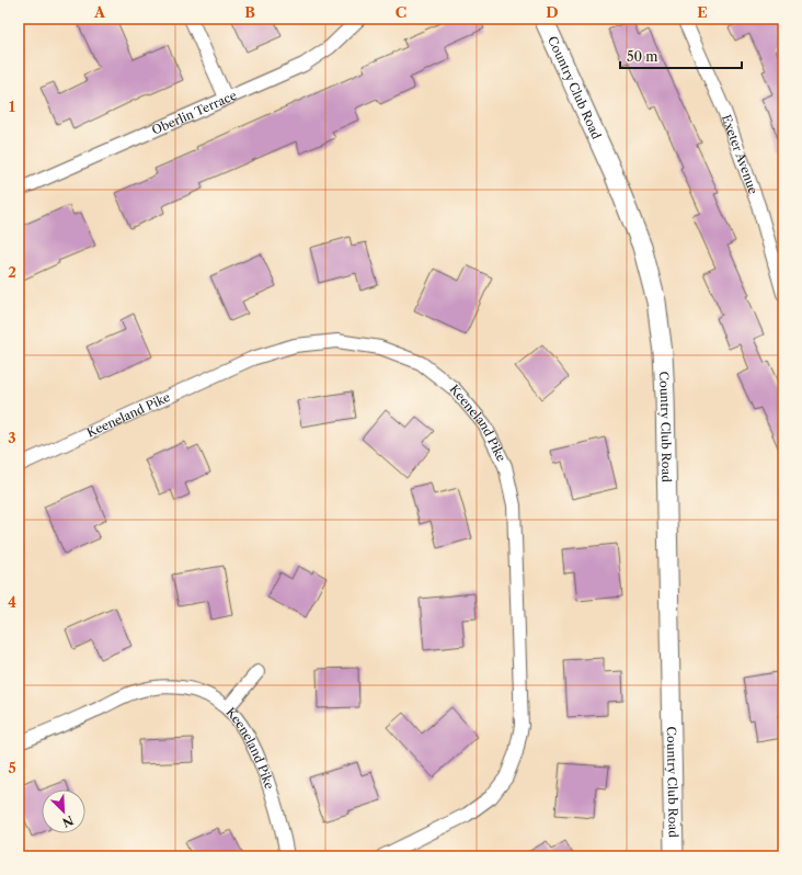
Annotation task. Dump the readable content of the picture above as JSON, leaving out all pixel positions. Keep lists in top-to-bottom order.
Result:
{
  "streets": {
    "main road": ["Country Club Road"],
    "street": ["Oberlin Terrace", "Exeter Avenue", "Keeneland Pike"]
  },
  "scale_bar": "50 m",
  "north": "bottom right",
  "grid": {
    "columns": [
      "A",
      "B",
      "C",
      "D",
      "E"
    ],
    "rows": [
      "1",
      "2",
      "3",
      "4",
      "5"
    ]
  }
}
